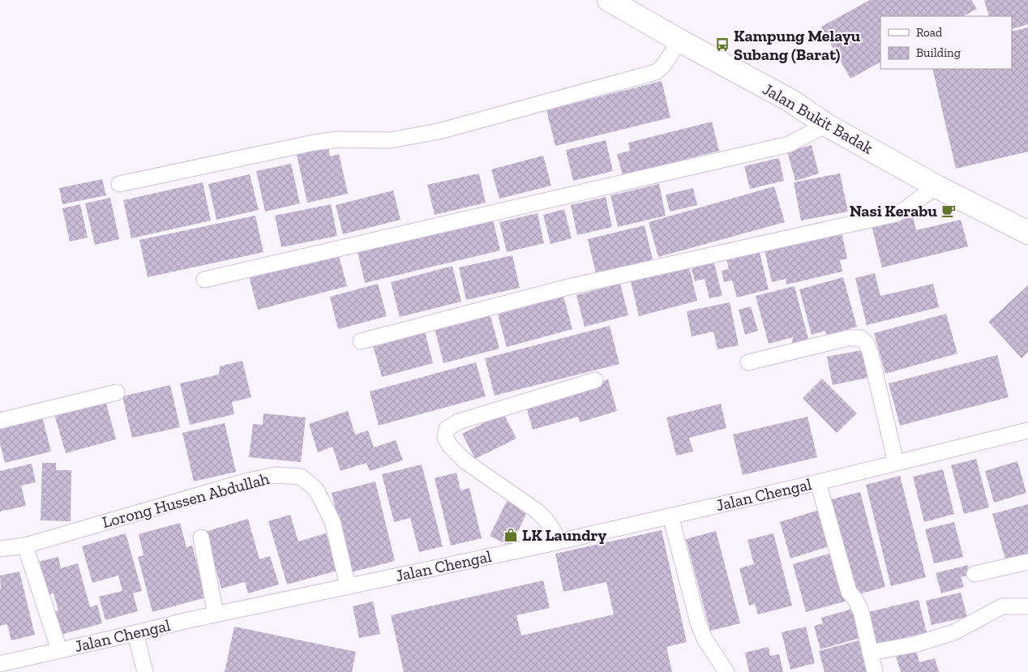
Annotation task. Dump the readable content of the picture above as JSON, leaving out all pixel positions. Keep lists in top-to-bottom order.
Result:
{
  "streets": {
    "main road": ["Jalan Bukit Badak"],
    "street": ["Jalan Chengal", "Lorong Hussen Abdullah"]
  },
  "crossings": [
    ["Jalan Chengal", "Lorong Hussen Abdullah"]
  ],
  "places": {
    "bus stop": ["Kampung Melayu Subang (Barat)"],
    "cafe": ["Nasi Kerabu"],
    "shop": ["LK Laundry"]
  },
  "legend": ["Road", "Building"]
}
